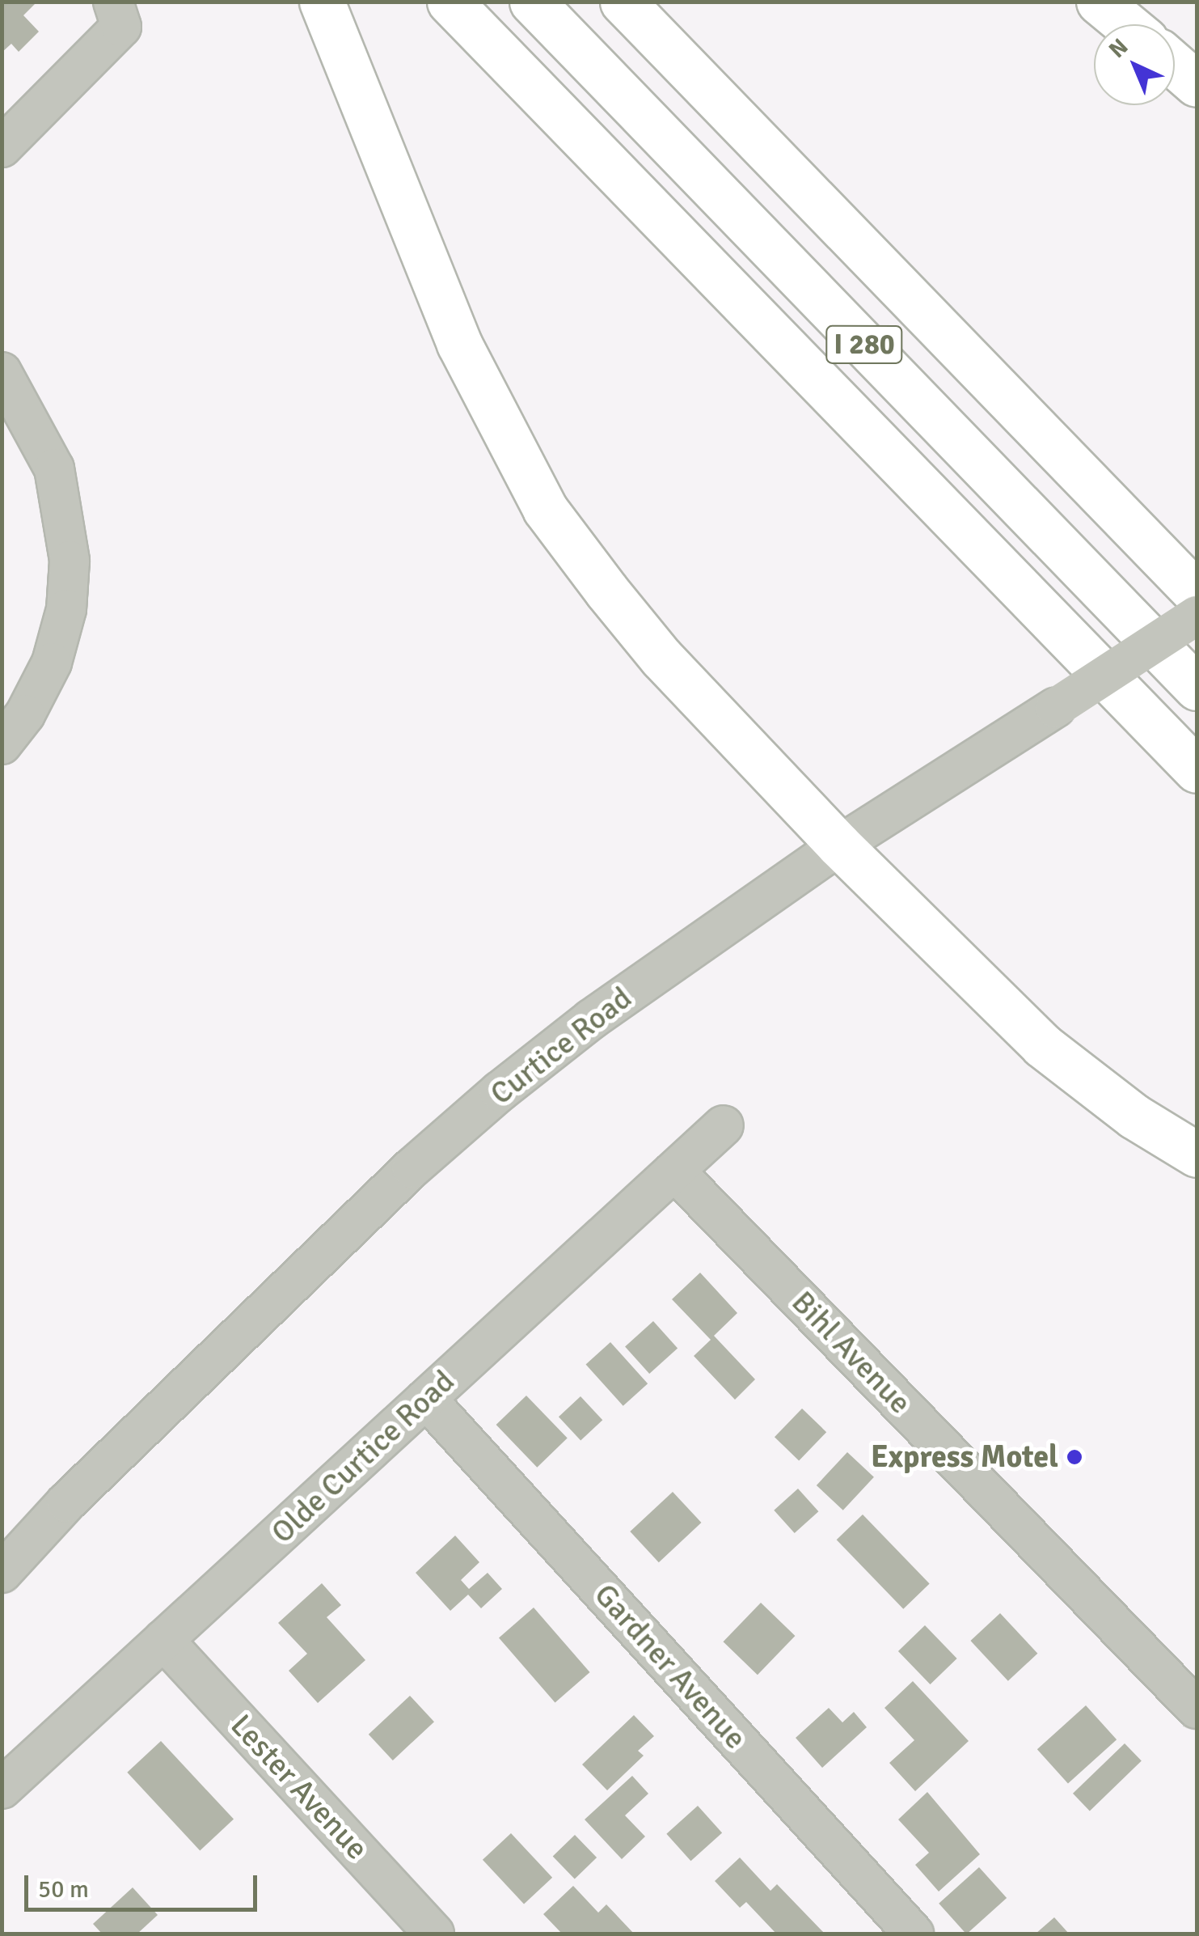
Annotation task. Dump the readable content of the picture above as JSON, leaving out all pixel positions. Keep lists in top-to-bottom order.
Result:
{
  "streets": {
    "highway": ["I 280"],
    "street": [
      "Curtice Road",
      "Bihl Avenue",
      "Olde Curtice Road",
      "Gardner Avenue",
      "Lester Avenue"
    ]
  },
  "crossings": [
    ["Bihl Avenue", "Olde Curtice Road"],
    ["Olde Curtice Road", "Gardner Avenue"],
    ["Olde Curtice Road", "Lester Avenue"]
  ],
  "places": ["Express Motel"],
  "scale_bar": "50 m",
  "north": "top left"
}
